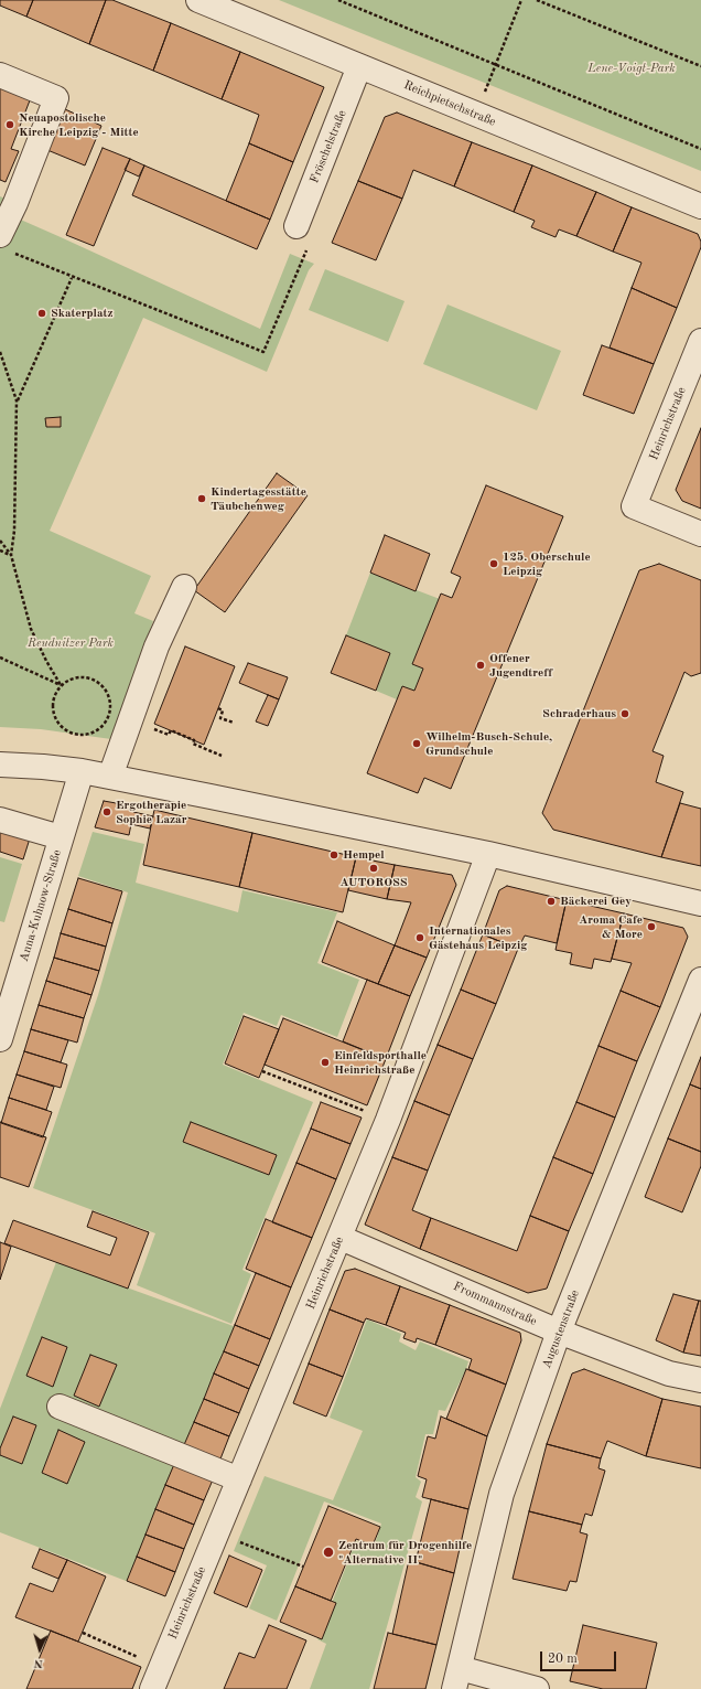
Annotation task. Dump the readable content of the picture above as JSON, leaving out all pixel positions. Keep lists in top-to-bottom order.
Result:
{
  "streets": {
    "street": [
      "Reichpietschstraße",
      "Fröschelstraße",
      "Heinrichstraße",
      "Anna-Kuhnow-Straße",
      "Frommannstraße",
      "Augustenstraße"
    ]
  },
  "crossings": [
    ["Reichpietschstraße", "Fröschelstraße"],
    ["Heinrichstraße", "Frommannstraße"],
    ["Frommannstraße", "Augustenstraße"]
  ],
  "parks": ["Lene-Voigt-Park", "Reudnitzer Park"],
  "places": [
    "Neuapostolische Kirche Leipzig - Mitte",
    "Skaterplatz",
    "Kindertagesstätte Täubchenweg",
    "125. Oberschule Leipzig",
    "Offener Jugendtreff",
    "Schraderhaus",
    "Wilhelm-Busch-Schule, Grundschule",
    "Ergotherapie Sophie Lazar",
    "Hempel",
    "AUTOROSS",
    "Bäckerei Gey",
    "Aroma Cafe & More",
    "Internationales Gästehaus Leipzig",
    "Einfeldsporthalle Heinrichstraße",
    "Zentrum für Drogenhilfe \"Alternative II\""
  ],
  "scale_bar": "20 m",
  "north": "bottom"
}
